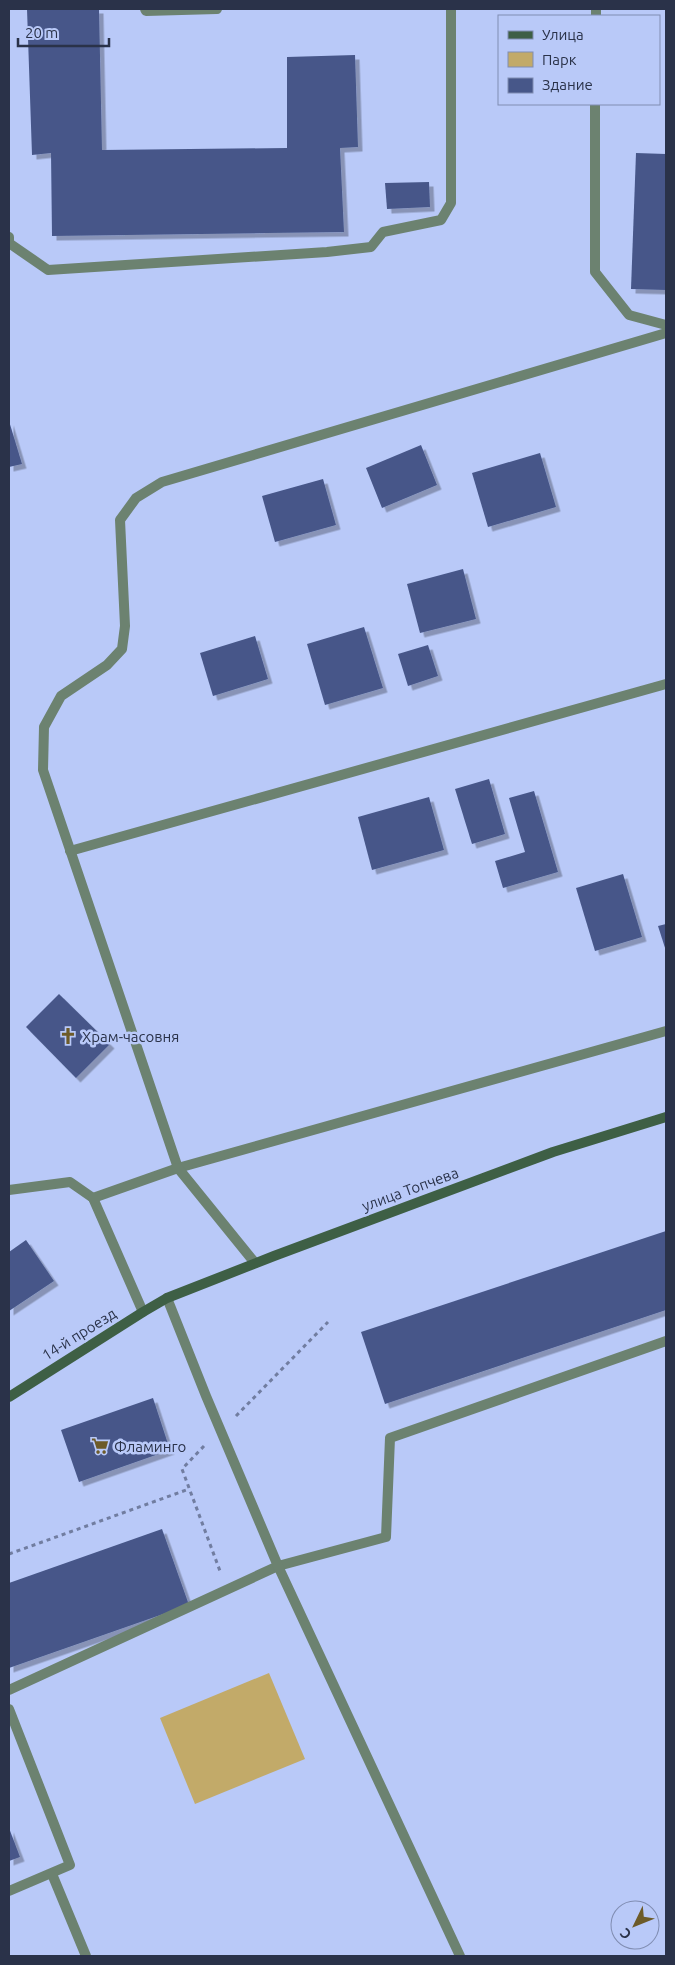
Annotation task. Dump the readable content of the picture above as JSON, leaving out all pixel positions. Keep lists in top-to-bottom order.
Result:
{
  "streets": {
    "street": ["улица Топчева", "14-й проезд"]
  },
  "crossings": [
    ["улица Топчева", "14-й проезд"]
  ],
  "places": {
    "church": ["Храм-часовня"],
    "supermarket": ["Фламинго"]
  },
  "legend": ["Улица", "Парк", "Здание"],
  "scale_bar": "20 m",
  "north": "bottom left"
}
